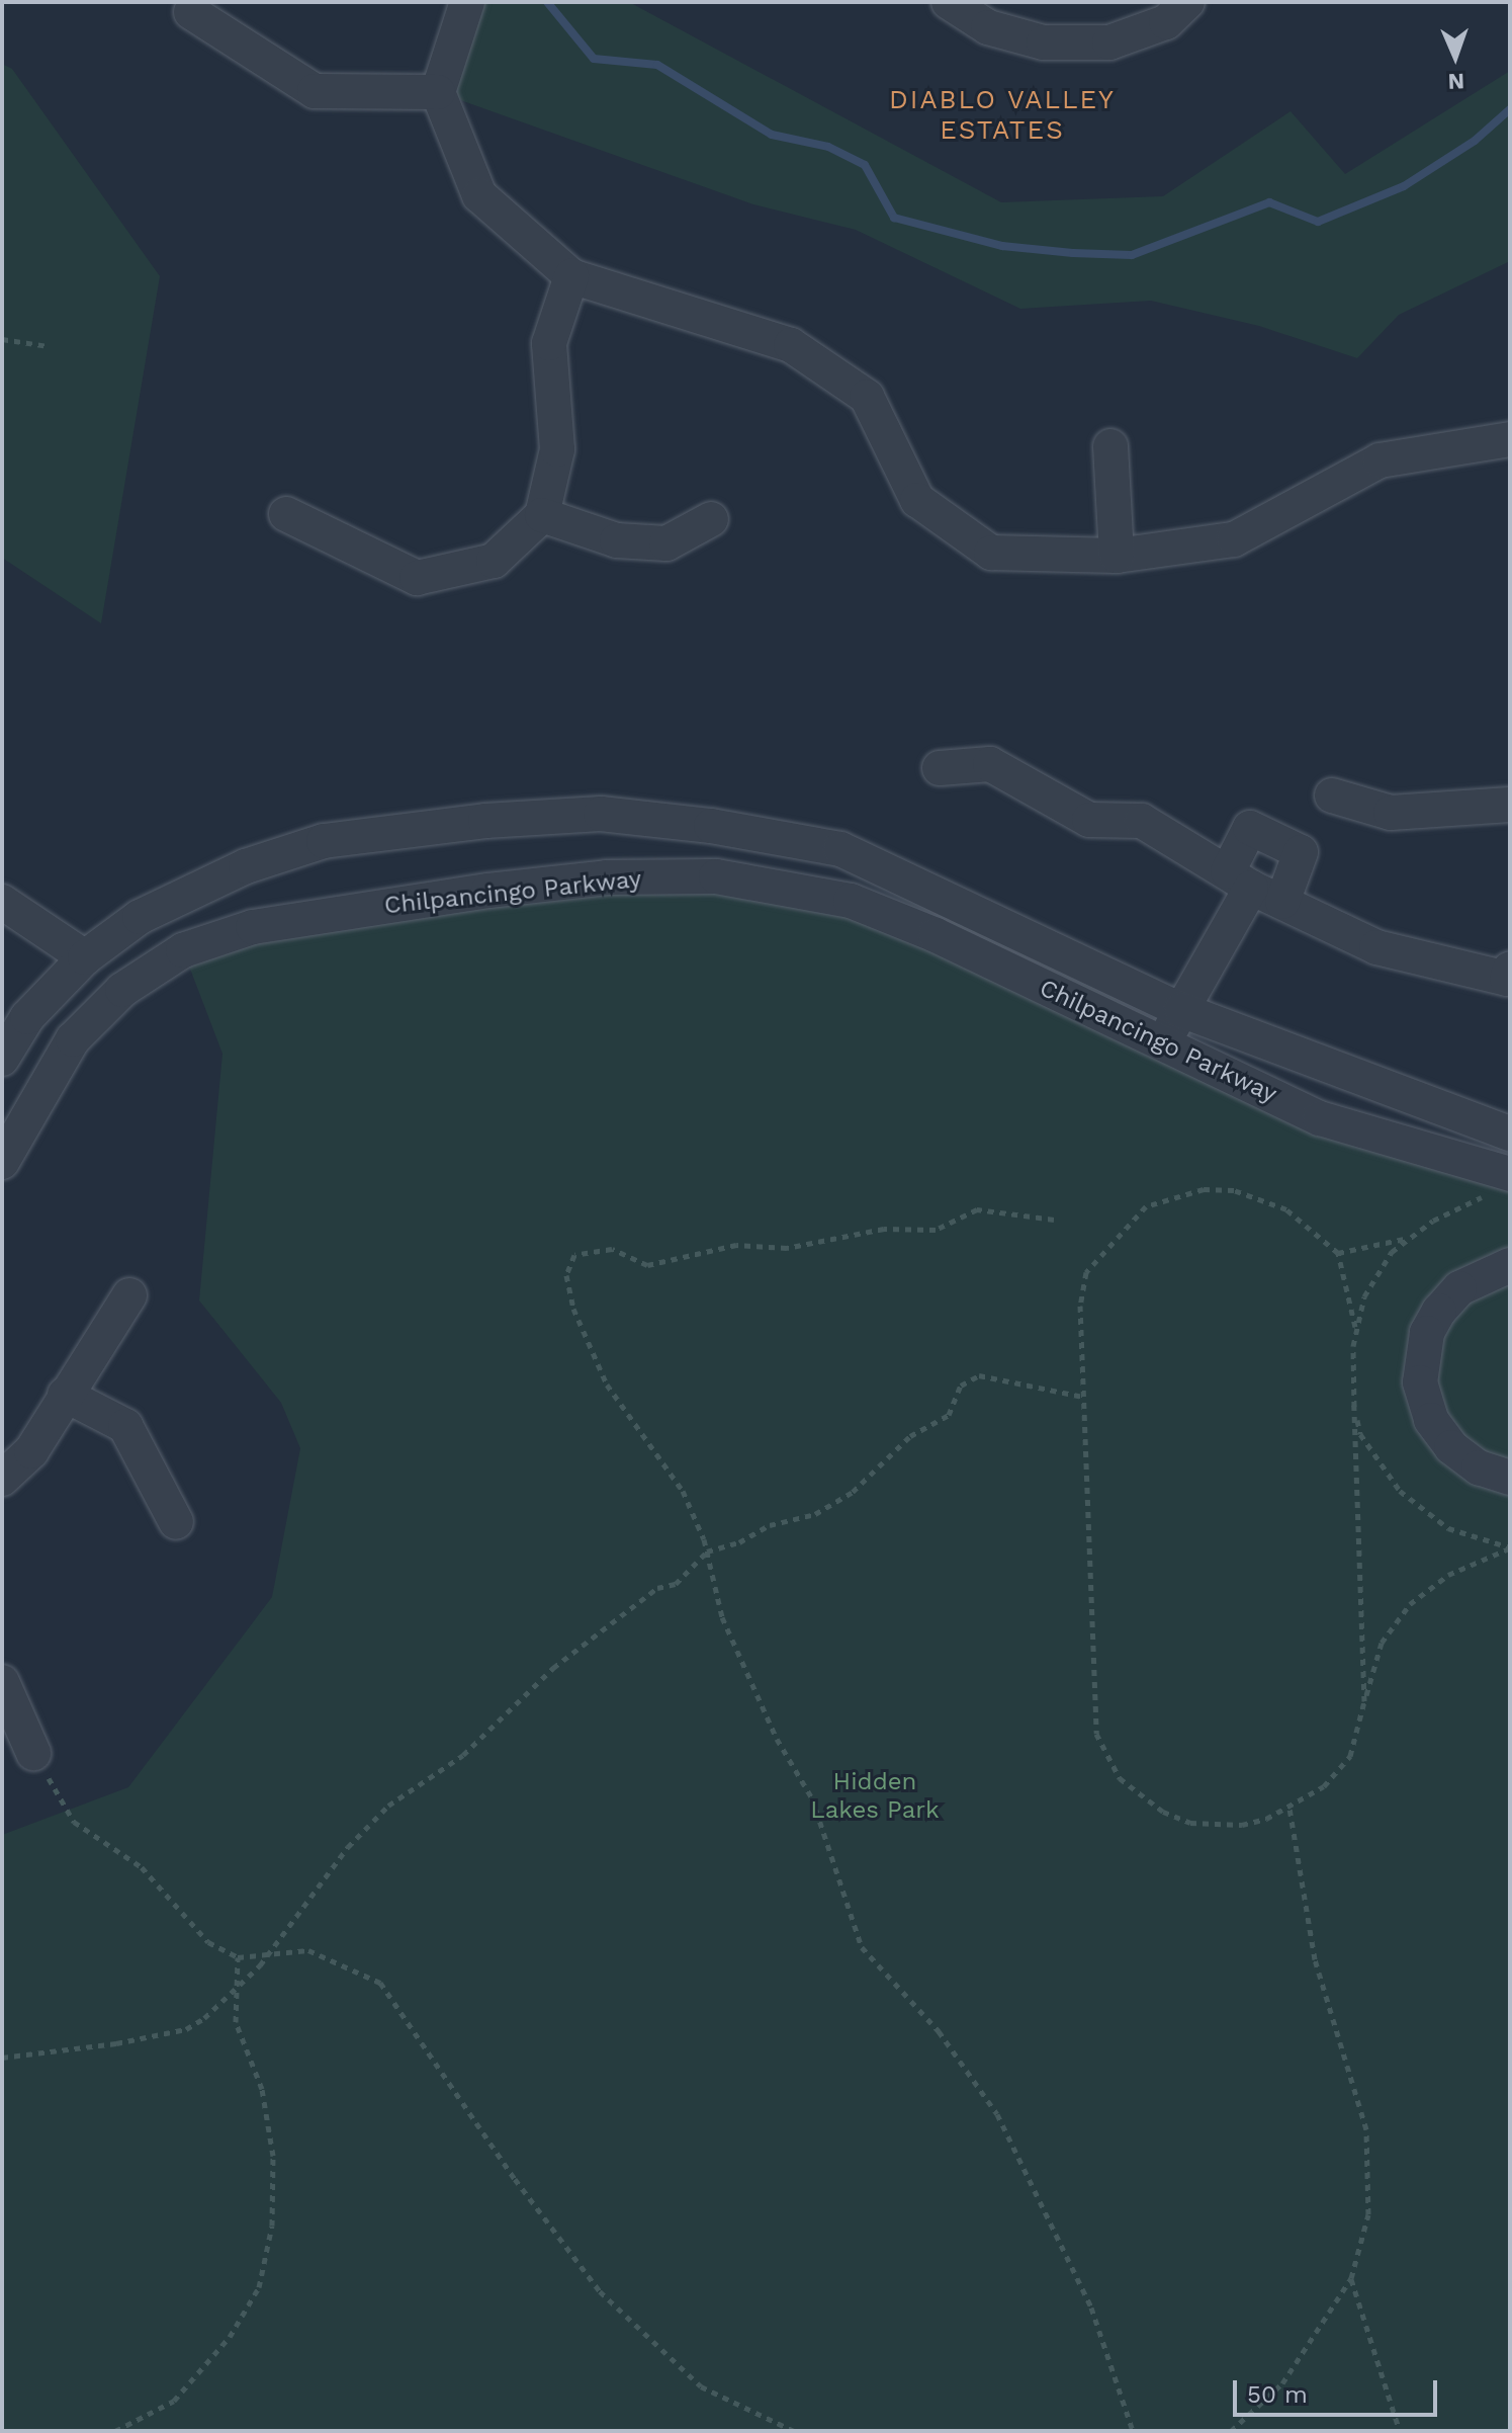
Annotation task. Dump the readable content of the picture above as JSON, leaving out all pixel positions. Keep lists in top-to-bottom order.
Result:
{
  "streets": {
    "street": ["Chilpancingo Parkway"]
  },
  "districts": ["DIABLO VALLEY ESTATES"],
  "parks": ["Hidden Lakes Park"],
  "scale_bar": "50 m",
  "north": "bottom"
}
